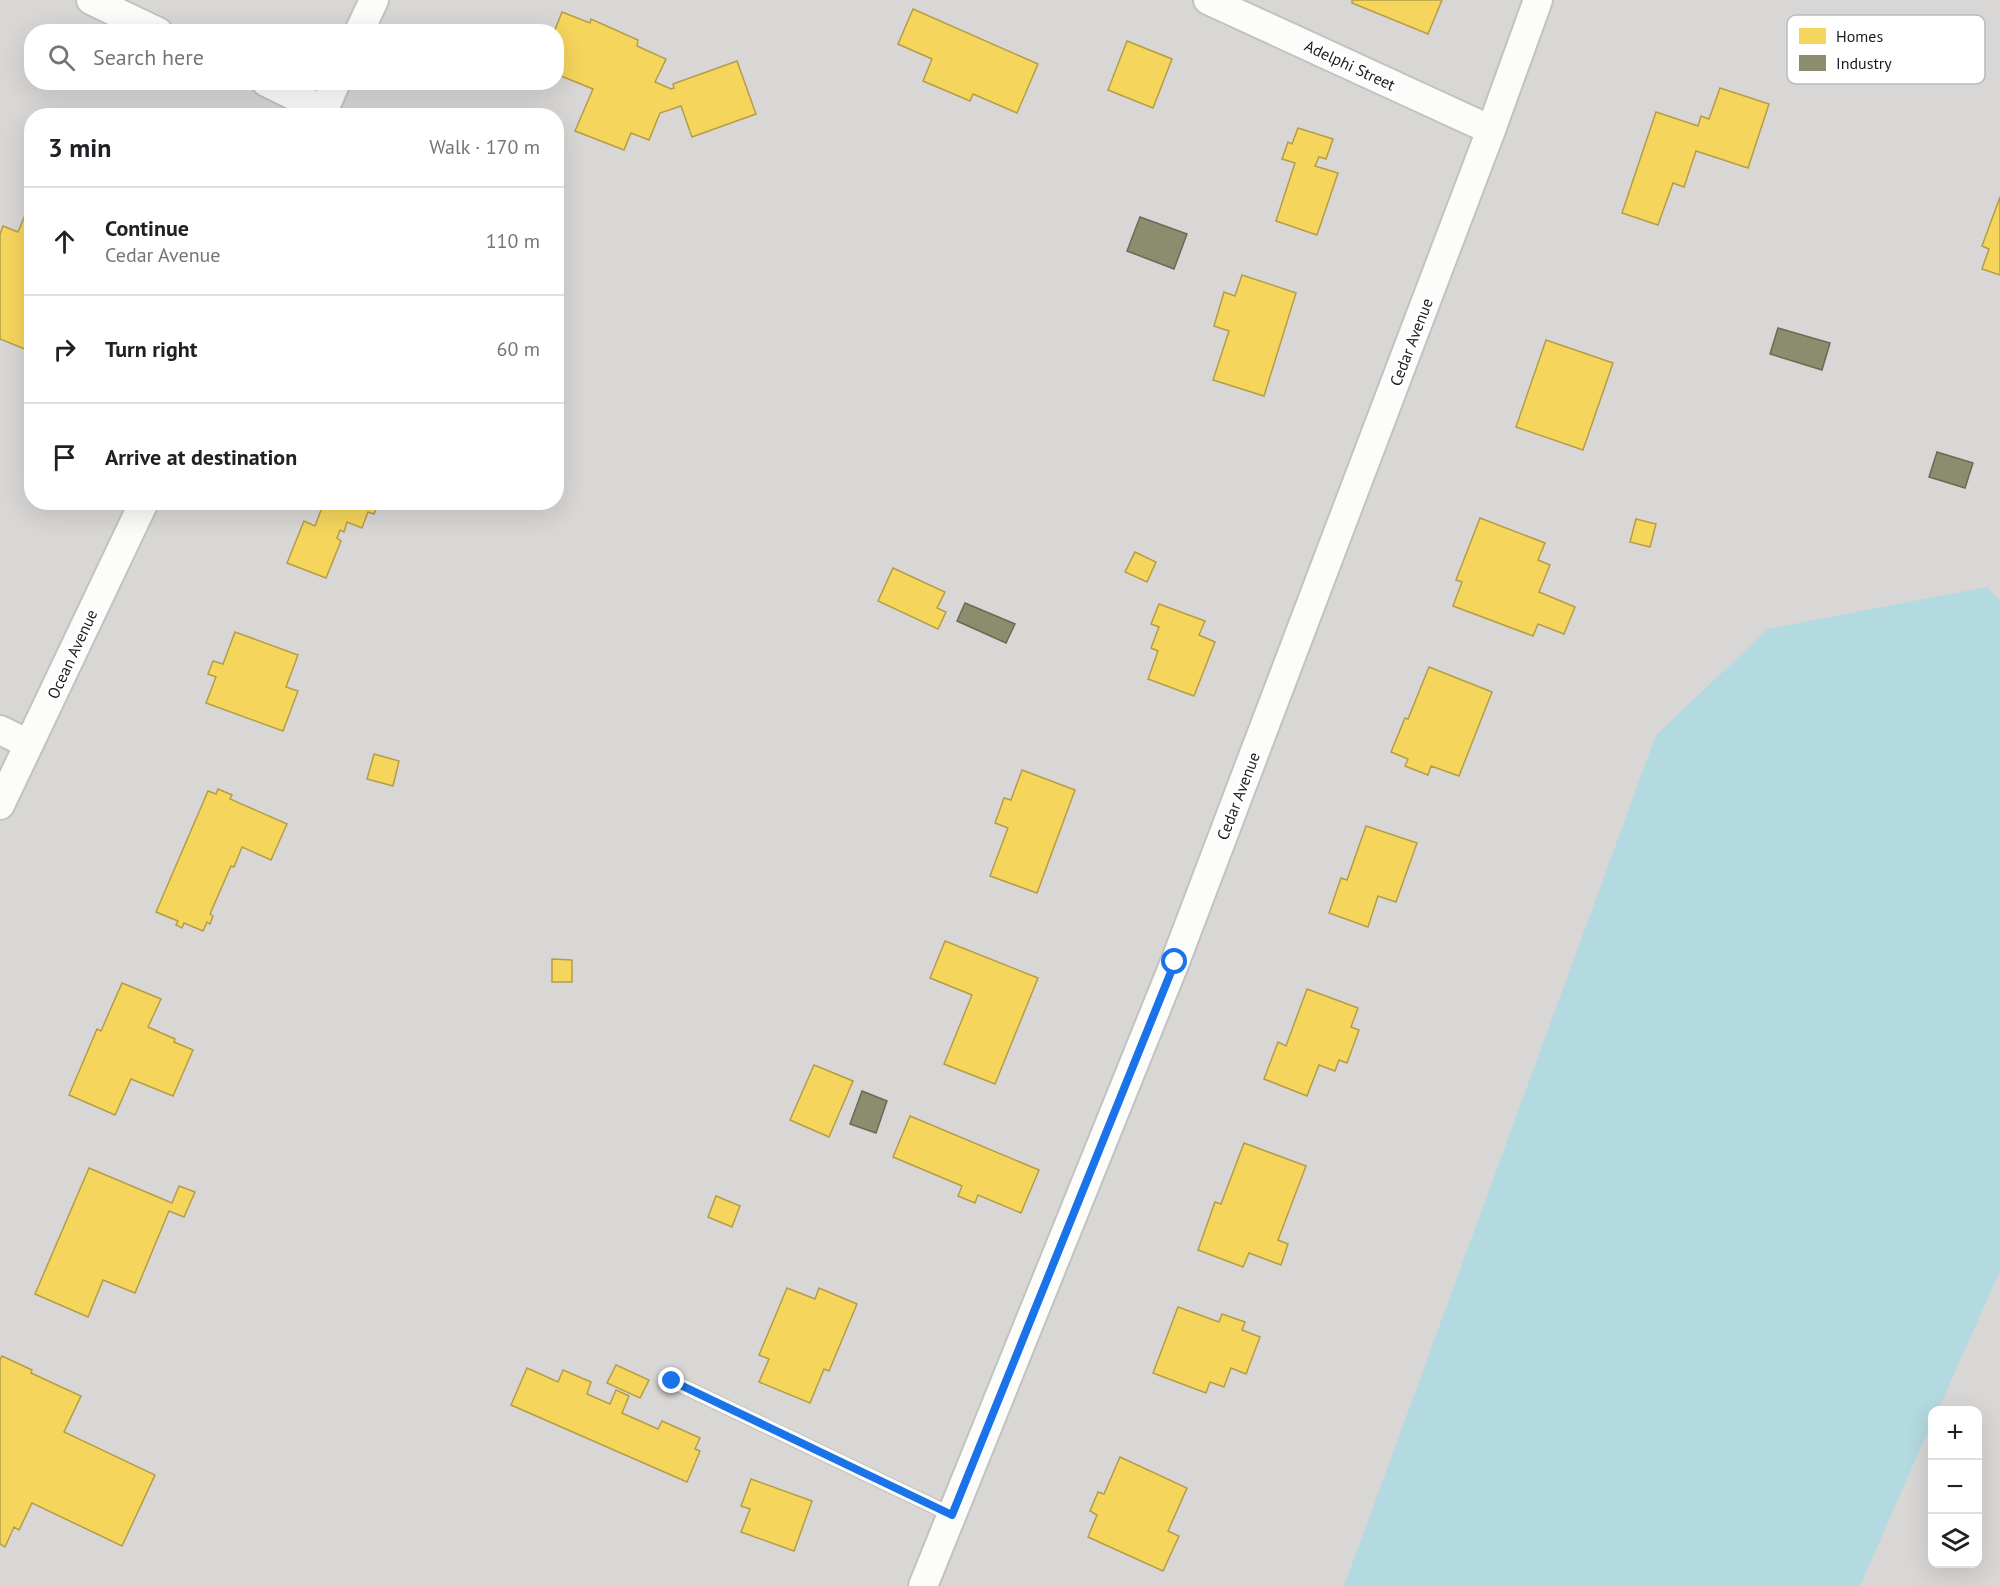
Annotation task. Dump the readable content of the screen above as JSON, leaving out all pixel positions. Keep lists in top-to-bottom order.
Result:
{
  "streets": {
    "street": ["Adelphi Street", "Cedar Avenue", "Ocean Avenue"]
  },
  "crossings": [
    ["Adelphi Street", "Cedar Avenue"]
  ],
  "legend": ["Homes", "Industry"],
  "page": {
    "search": "Search here",
    "heading": ["3 min", "Walk · 170 m"],
    "list": [
      ["Continue", "Cedar Avenue", "110 m"],
      ["Turn right", "60 m"],
      "Arrive at destination"
    ],
    "map_buttons": ["+", "−"]
  }
}
